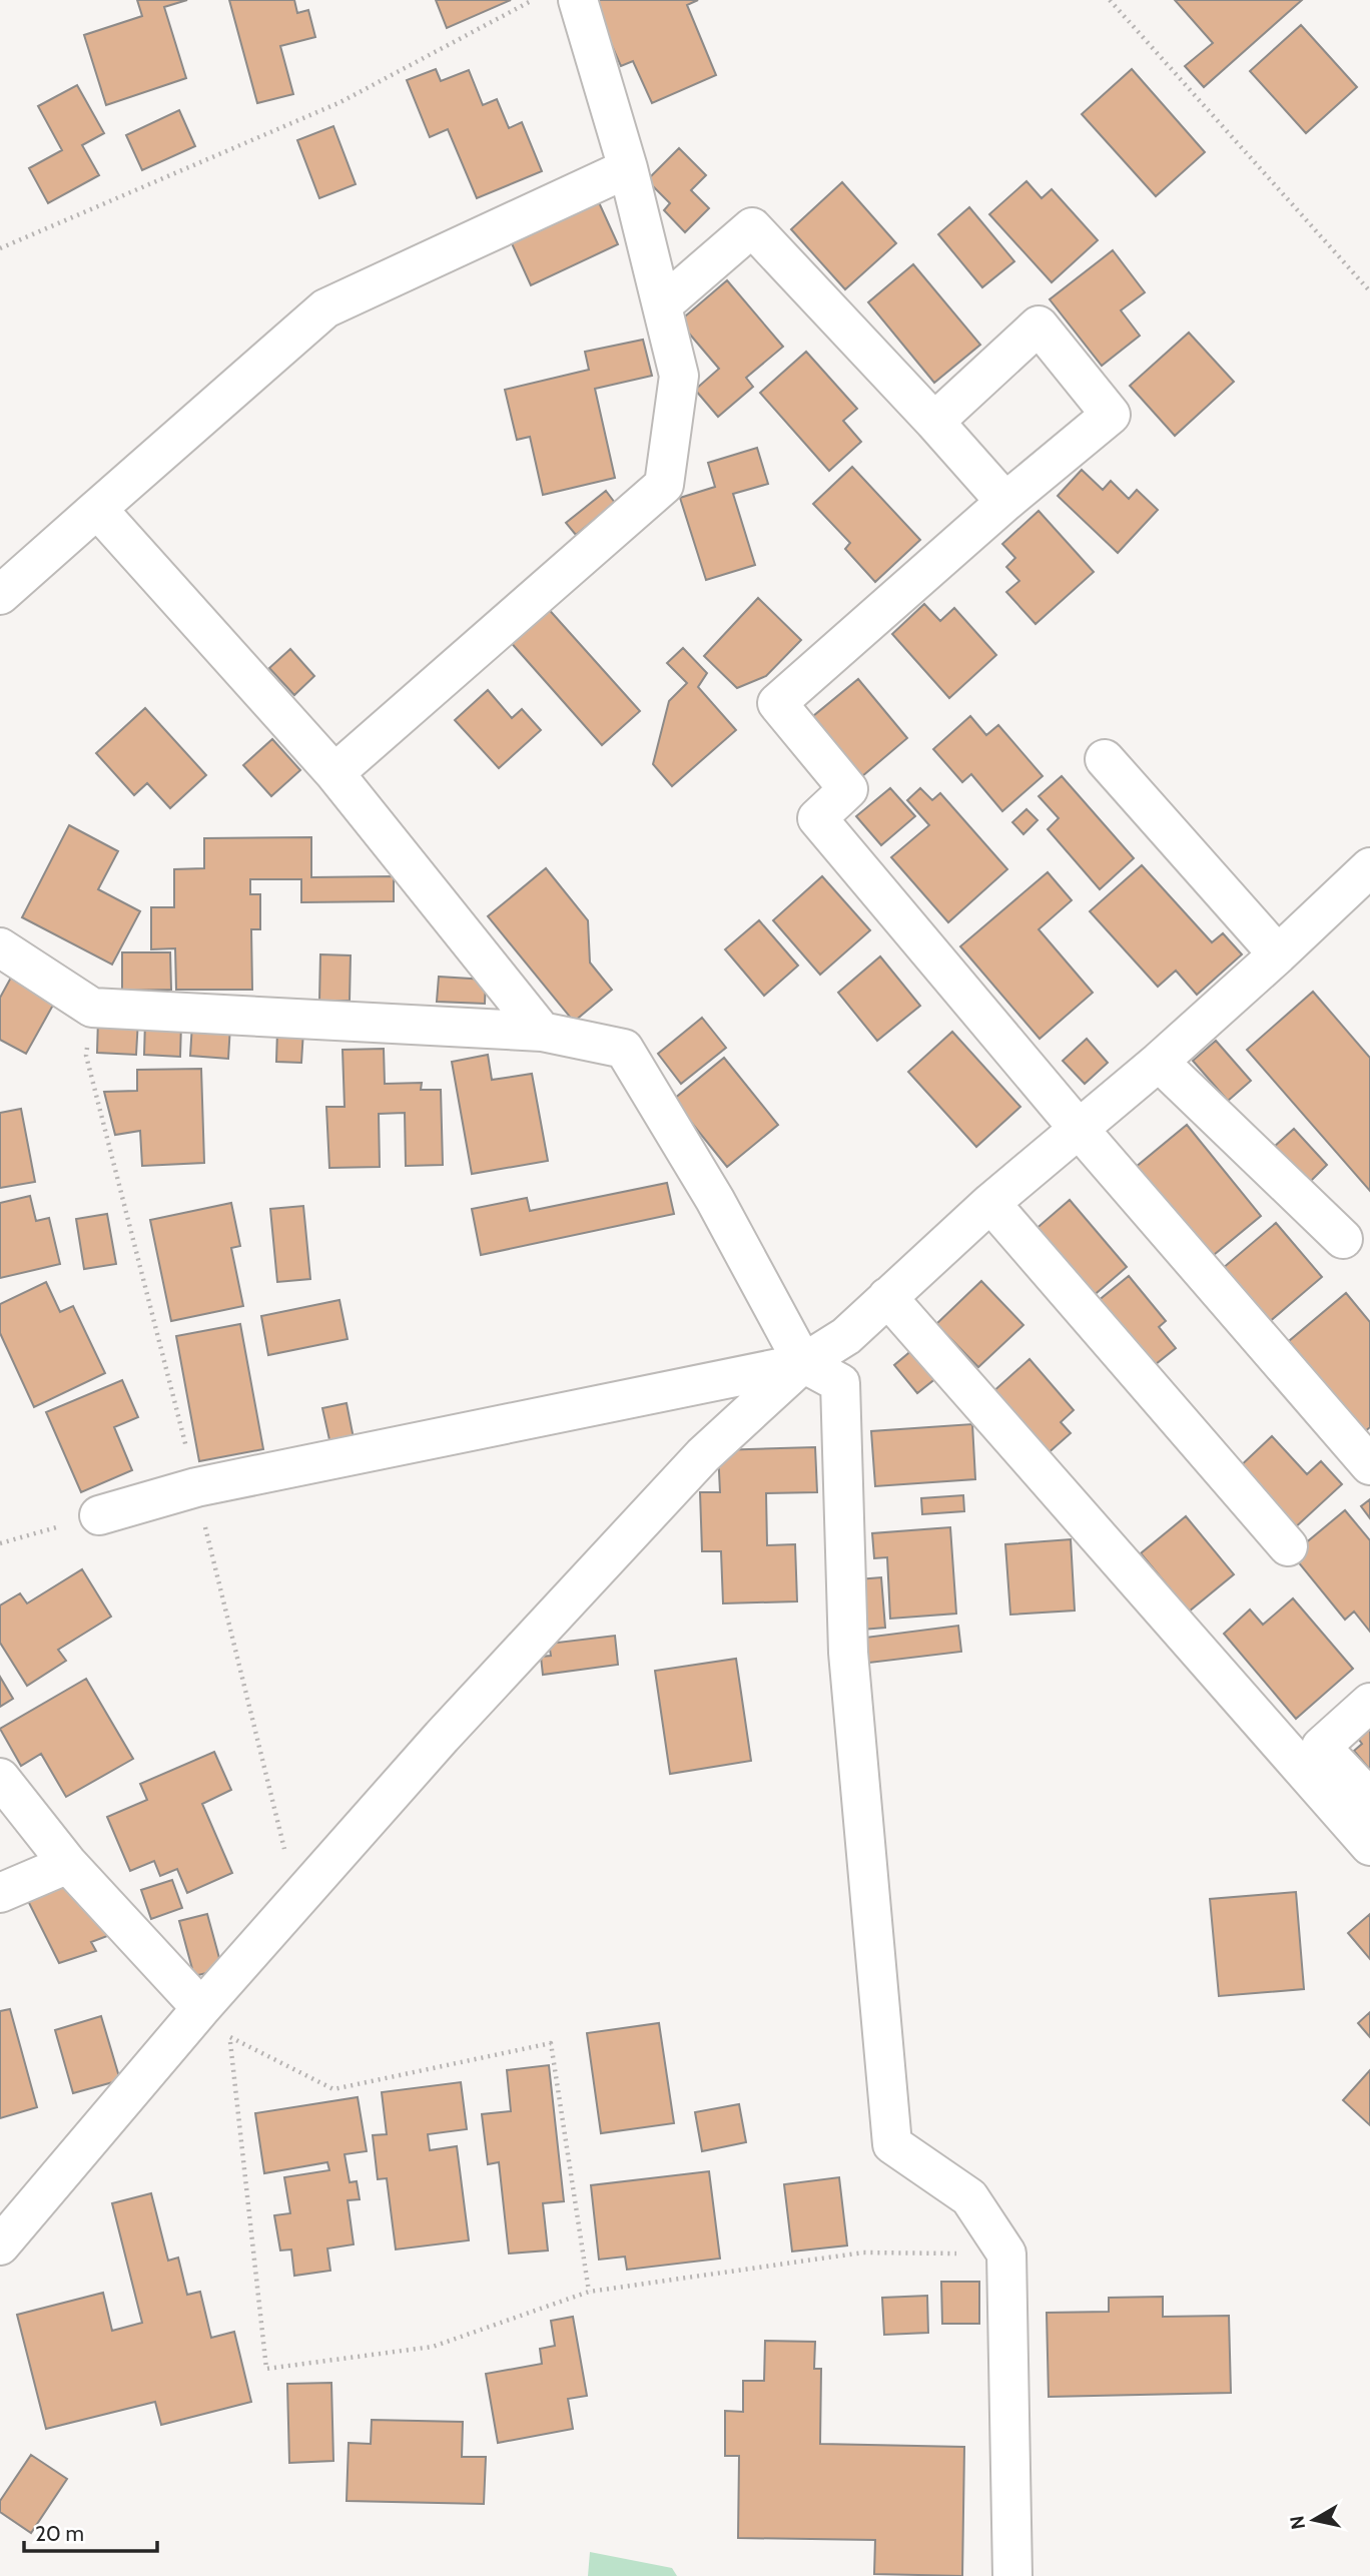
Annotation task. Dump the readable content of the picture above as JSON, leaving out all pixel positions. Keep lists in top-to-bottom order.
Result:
{
  "scale_bar": "20 m",
  "north": "left"
}
